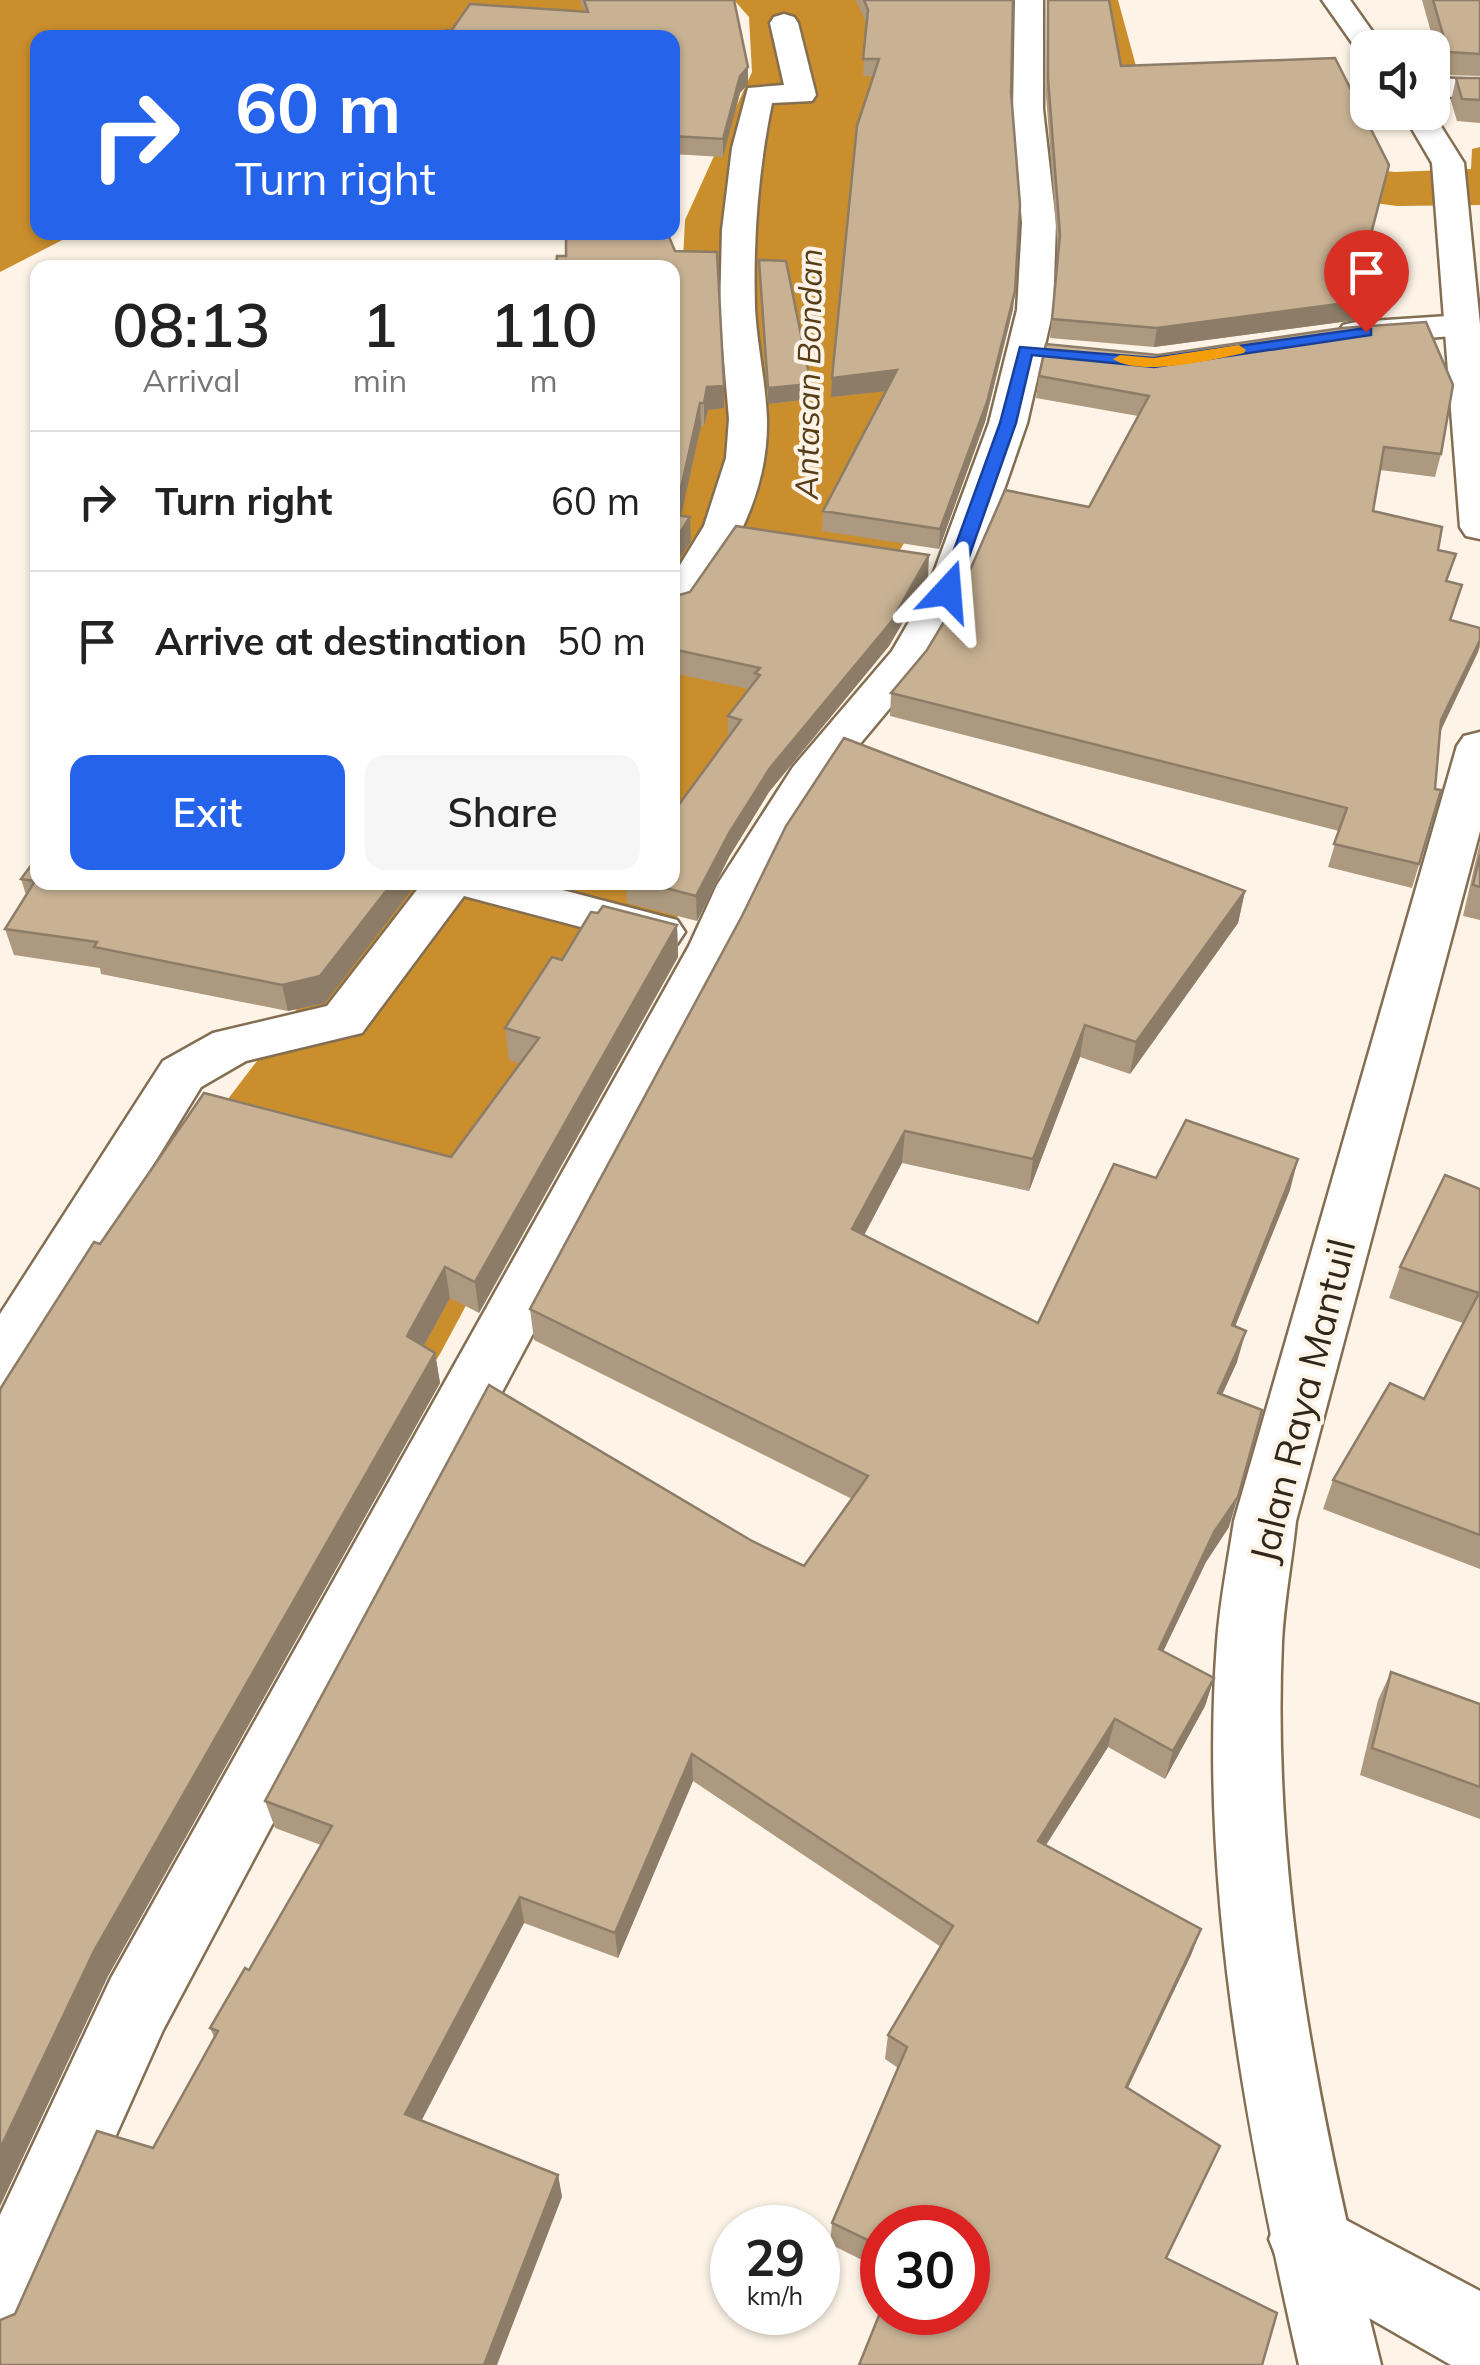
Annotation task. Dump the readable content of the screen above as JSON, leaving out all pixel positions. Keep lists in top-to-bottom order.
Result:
{
  "streets": {
    "street": ["Jalan Raya Mantuil"]
  },
  "water": ["Antasan Bondan"],
  "page": {
    "turn": ["60 m", "Turn right"],
    "eta": [
      "08:13",
      "Arrival",
      "1",
      "min",
      "110",
      "m"
    ],
    "list": [
      {
        "name": "Turn right",
        "value": "60 m"
      },
      {
        "name": "Arrive at destination",
        "value": "50 m"
      }
    ],
    "buttons": ["Exit", "Share"],
    "speed": "29 km/h",
    "limit": "30"
  }
}
